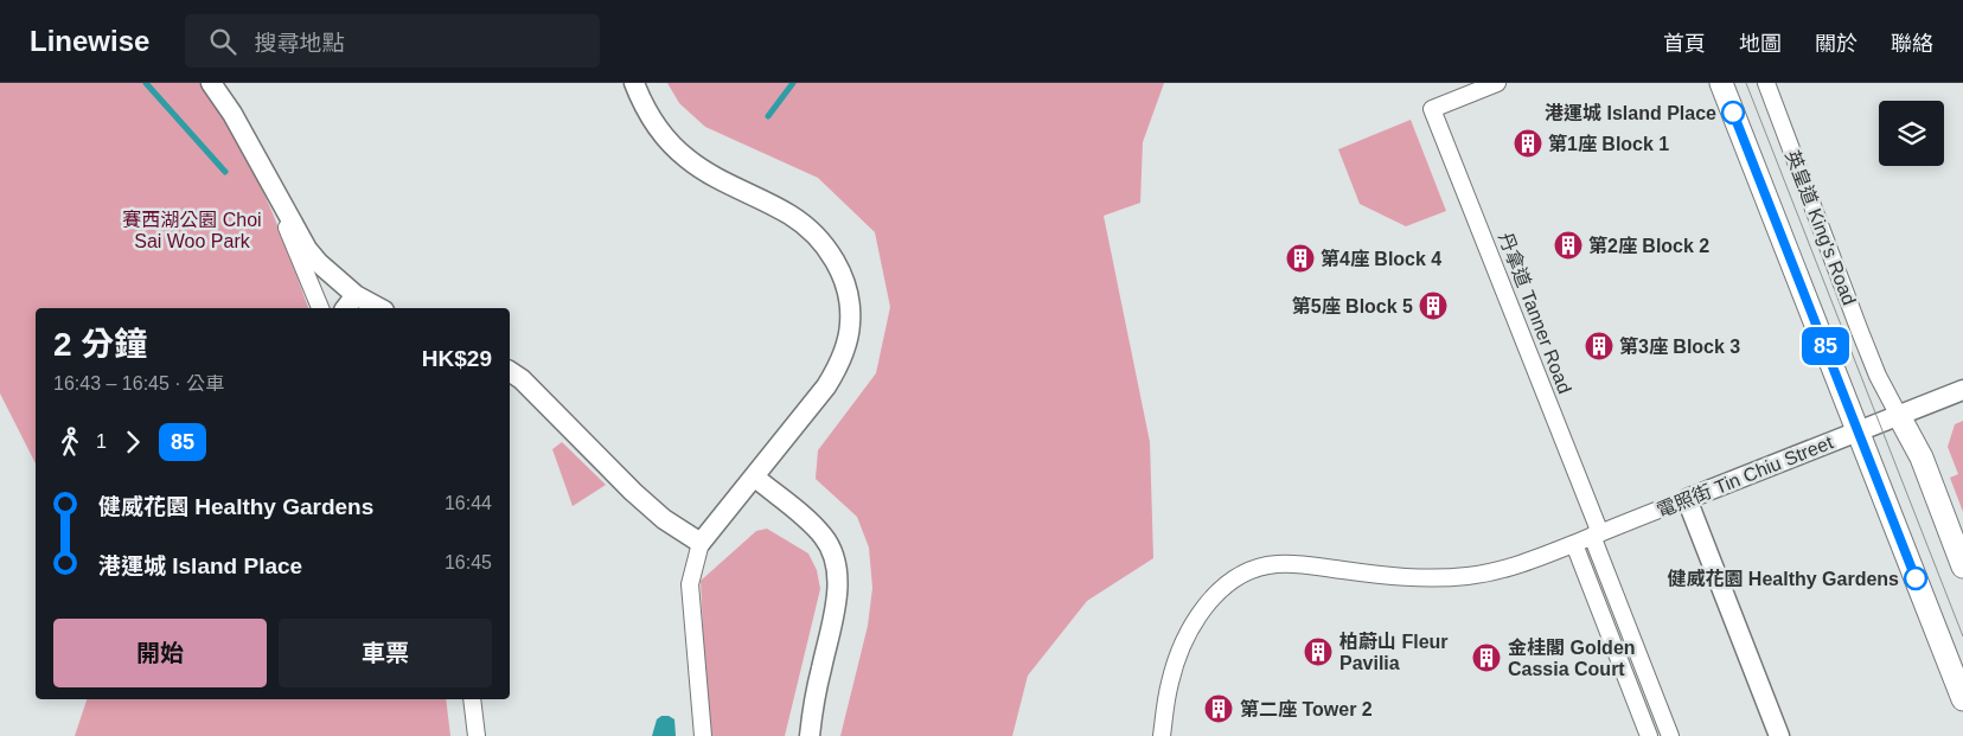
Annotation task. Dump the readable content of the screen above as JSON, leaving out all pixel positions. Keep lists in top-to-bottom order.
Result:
{
  "streets": {
    "main road": ["英皇道 King's Road"],
    "street": ["丹拿道 Tanner Road", "電照街 Tin Chiu Street"]
  },
  "crossings": [
    ["英皇道 King's Road", "電照街 Tin Chiu Street"],
    ["丹拿道 Tanner Road", "電照街 Tin Chiu Street"]
  ],
  "parks": ["賽西湖公園 Choi Sai Woo Park"],
  "places": {
    "other": ["港運城 Island Place", "健威花園 Healthy Gardens"],
    "building": [
      "第1座 Block 1",
      "第2座 Block 2",
      "第4座 Block 4",
      "第5座 Block 5",
      "第3座 Block 3",
      "柏蔚山 Fleur Pavilia",
      "金桂閣 Golden Cassia Court",
      "第二座 Tower 2"
    ]
  },
  "lines": ["bus line 85"],
  "page": {
    "header": "Linewise",
    "search": "搜尋地點",
    "nav": [
      "首頁",
      "地圖",
      "關於",
      "聯絡"
    ],
    "on_map": "85",
    "heading": ["2 分鐘", "16:43 – 16:45 · 公車", "HK$29"],
    "legs": ["1", "85"],
    "list": [
      {
        "name": "健威花園 Healthy Gardens",
        "value": "16:44"
      },
      {
        "name": "港運城 Island Place",
        "value": "16:45"
      }
    ],
    "buttons": ["開始", "車票"]
  }
}
